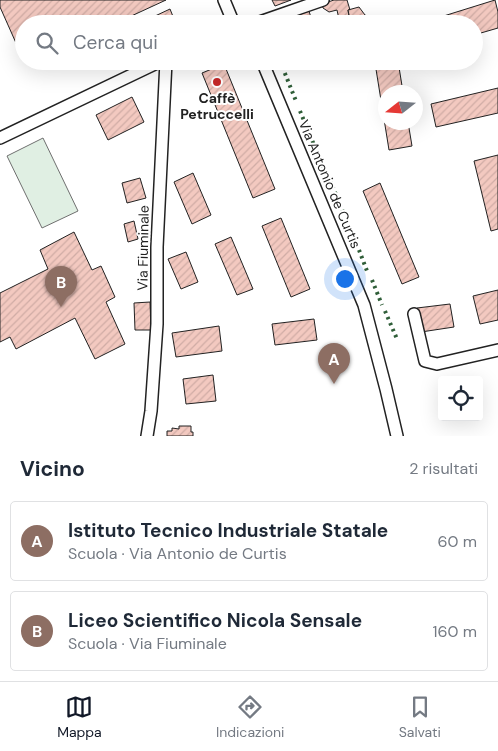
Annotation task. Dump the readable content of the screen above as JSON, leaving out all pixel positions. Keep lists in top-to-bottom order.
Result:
{
  "streets": {
    "street": ["Via Antonio de Curtis", "Via Fiuminale"]
  },
  "places": ["Caffè Petruccelli"],
  "north": "left",
  "page": {
    "search": "Cerca qui",
    "pins": ["B", "A"],
    "heading": ["Vicino", "2 risultati"],
    "list": [
      {
        "mark": "A",
        "name": "Istituto Tecnico Industriale Statale",
        "note": "Scuola · Via Antonio de Curtis",
        "value": "60 m"
      },
      {
        "mark": "B",
        "name": "Liceo Scientifico Nicola Sensale",
        "note": "Scuola · Via Fiuminale",
        "value": "160 m"
      }
    ],
    "nav": ["Mappa", "Indicazioni", "Salvati"]
  }
}
